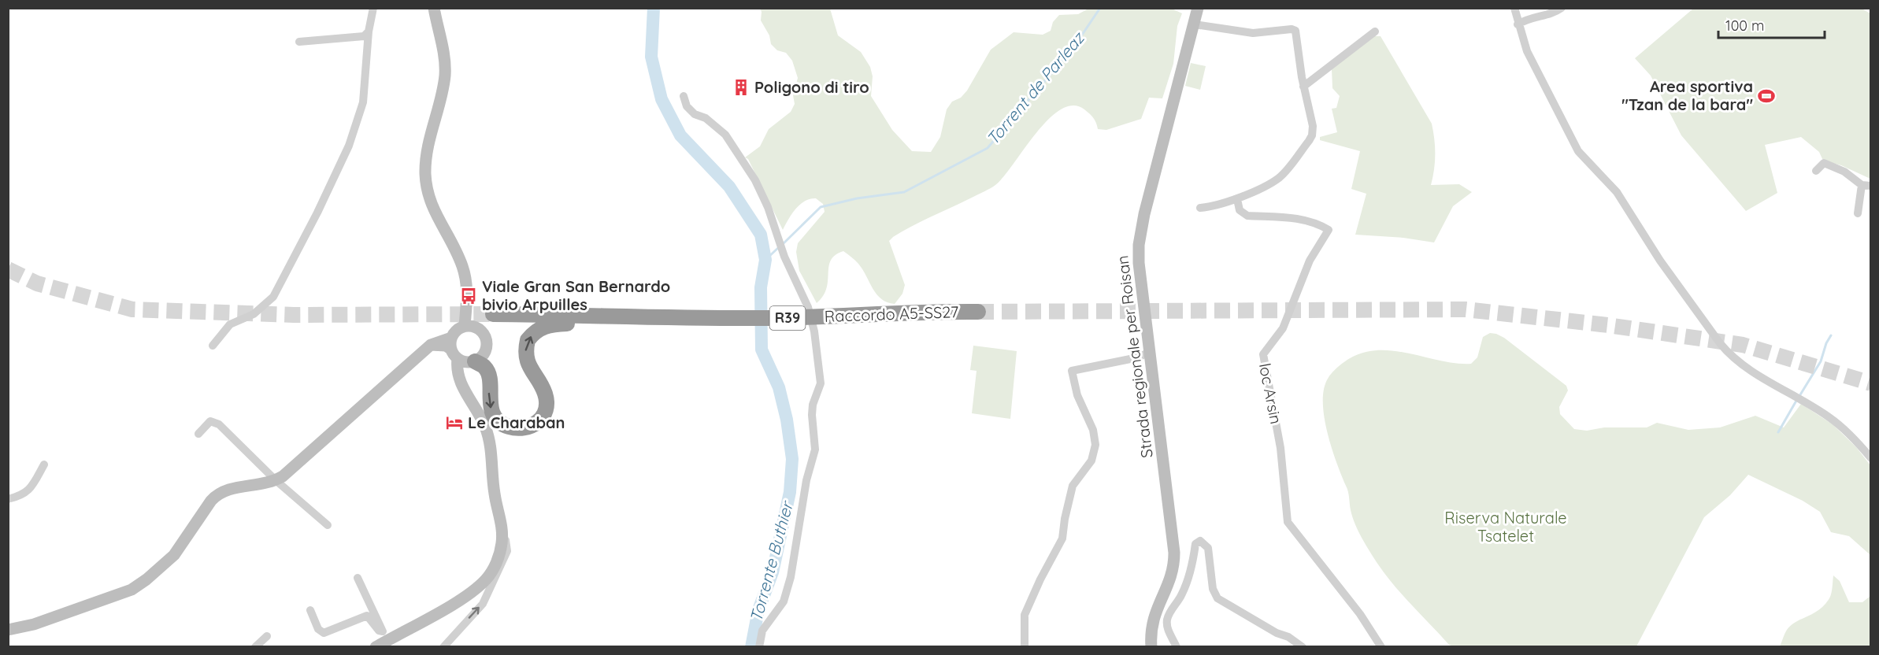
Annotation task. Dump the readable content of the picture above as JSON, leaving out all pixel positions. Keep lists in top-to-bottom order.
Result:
{
  "streets": {
    "highway": ["Raccordo A5-SS27", "R39"],
    "main road": ["Strada regionale per Roisan"],
    "street": ["loc Arsin"]
  },
  "water": ["Torrent de Parleaz", "Torrente Buthier"],
  "parks": ["Riserva Naturale Tsatelet"],
  "places": {
    "building": ["Poligono di tiro"],
    "sports": ["Area sportiva \"Tzan de la bara\""],
    "bus stop": ["Viale Gran San Bernardo bivio Arpuilles"],
    "hotel": ["Le Charaban"]
  },
  "scale_bar": "100 m"
}
